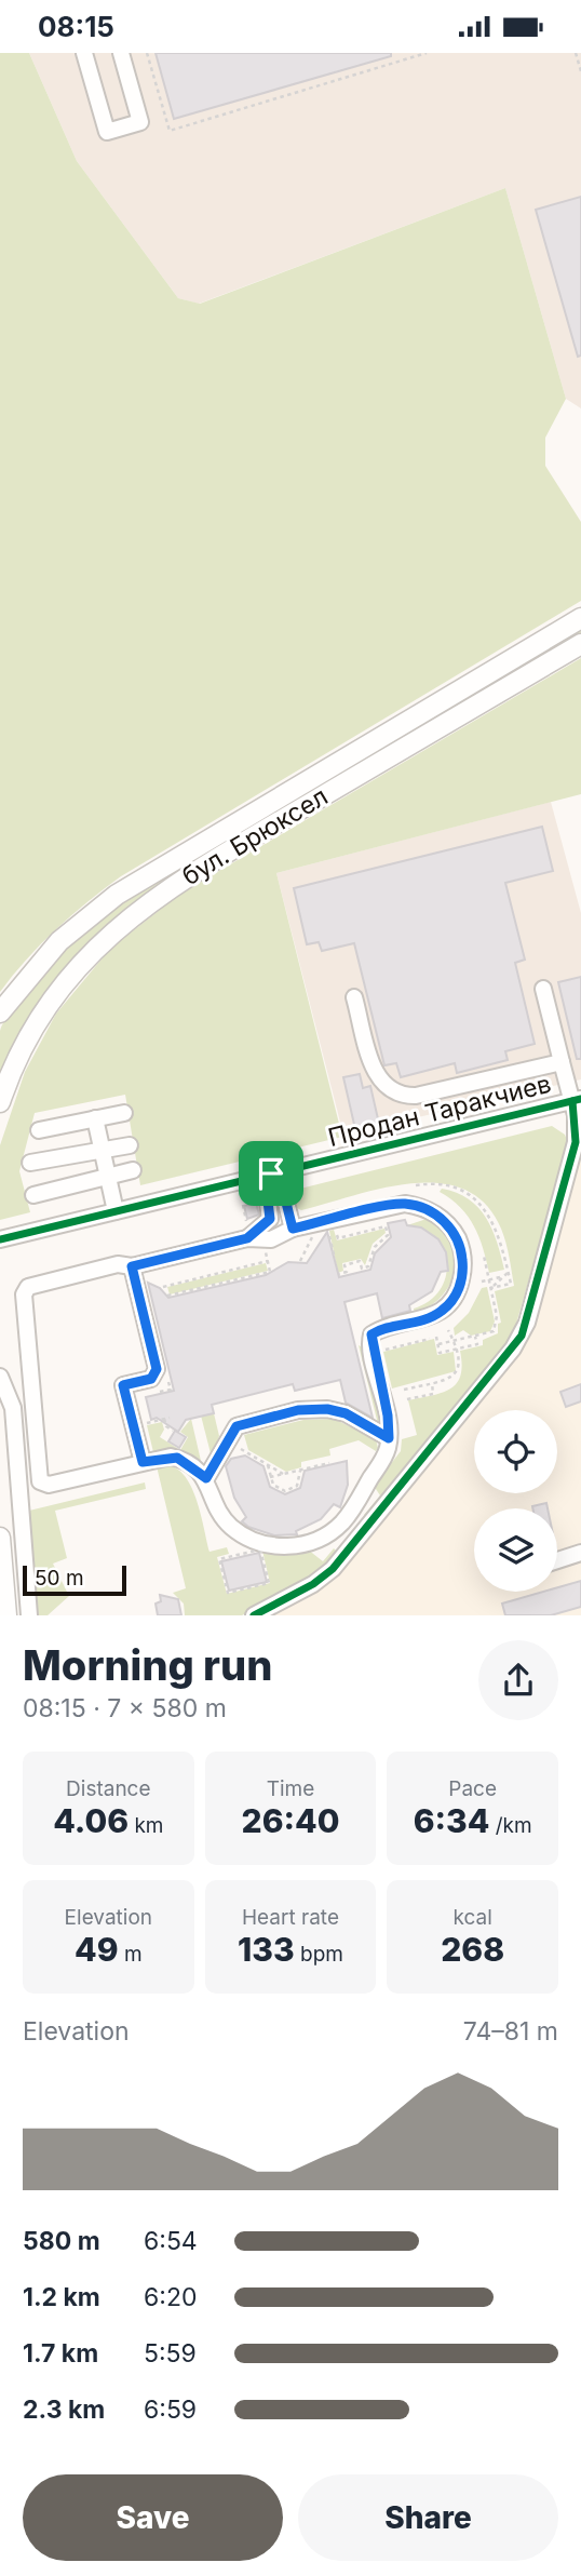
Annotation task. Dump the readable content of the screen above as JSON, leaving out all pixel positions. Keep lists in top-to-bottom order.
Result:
{
  "streets": {
    "main road": ["бул. Брюксел"],
    "street": ["Продан Таракчиев"]
  },
  "scale_bar": "50 m",
  "page": {
    "status": "08:15",
    "scale": "50 m",
    "heading": ["Morning run", "08:15 · 7 × 580 m"],
    "stats": [
      ["Distance", "4.06 km"],
      ["Time", "26:40"],
      ["Pace", "6:34 /km"],
      ["Elevation", "49 m"],
      ["Heart rate", "133 bpm"],
      ["kcal", "268"]
    ],
    "chart": ["Elevation", "74–81 m"],
    "list": [
      {
        "name": "580 m",
        "note": "6:54"
      },
      {
        "name": "1.2 km",
        "note": "6:20"
      },
      {
        "name": "1.7 km",
        "note": "5:59"
      },
      {
        "name": "2.3 km",
        "note": "6:59"
      }
    ],
    "buttons": ["Save", "Share"]
  }
}
